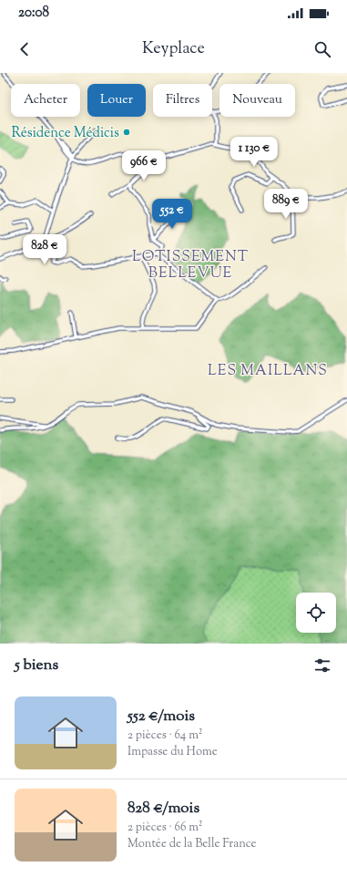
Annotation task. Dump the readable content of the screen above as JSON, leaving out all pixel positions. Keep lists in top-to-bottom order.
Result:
{
  "districts": ["LOTISSEMENT BELLEVUE", "LES MAILLANS"],
  "places": ["Résidence Médicis"],
  "page": {
    "status": "20:08",
    "header": "Keyplace",
    "chip": [
      "Acheter",
      "Louer",
      "Filtres",
      "Nouveau"
    ],
    "price": [
      "1 130 €",
      "966 €",
      "889 €",
      "552 €",
      "828 €"
    ],
    "heading": "5 biens",
    "list": [
      {
        "name": "552 €/mois",
        "note": "2 pièces · 64 m² · Impasse du Home"
      },
      {
        "name": "828 €/mois",
        "note": "2 pièces · 66 m² · Montée de la Belle France"
      }
    ]
  }
}
